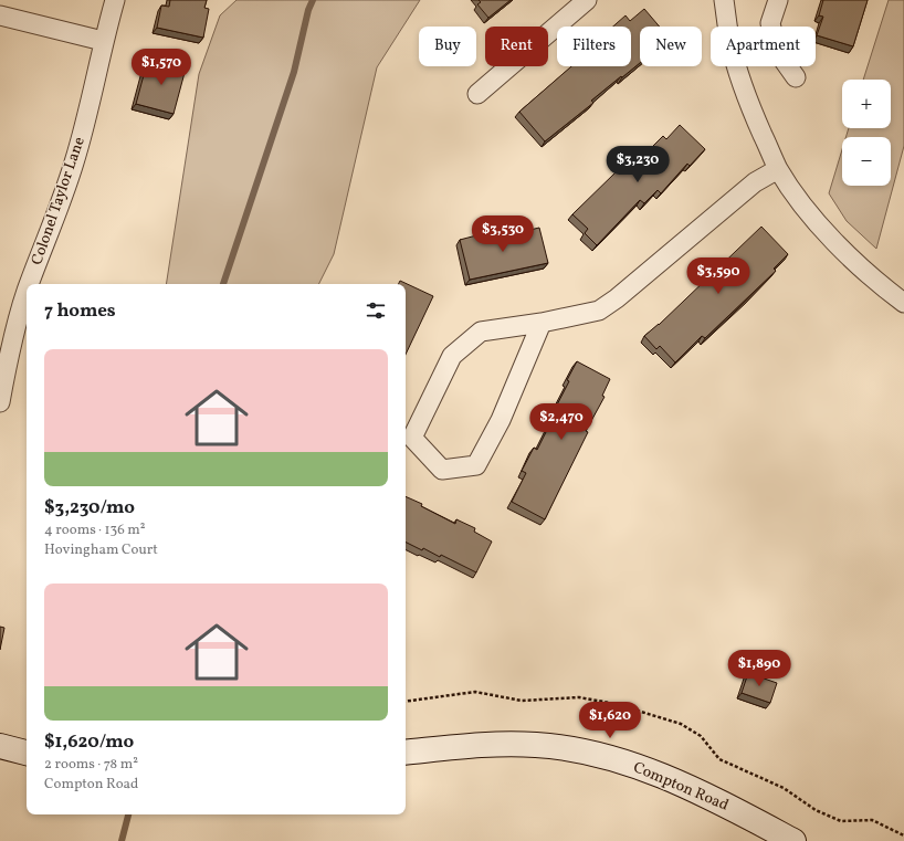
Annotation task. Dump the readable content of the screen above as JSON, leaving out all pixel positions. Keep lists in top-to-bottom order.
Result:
{
  "streets": {
    "street": ["Colonel Taylor Lane", "Compton Road"]
  },
  "page": {
    "chip": [
      "Buy",
      "Rent",
      "Filters",
      "New",
      "Apartment"
    ],
    "price": [
      "$1,570",
      "$3,230",
      "$3,530",
      "$3,590",
      "$2,470",
      "$1,890",
      "$1,620"
    ],
    "map_buttons": ["+", "−"],
    "heading": "7 homes",
    "list": [
      {
        "name": "$3,230/mo",
        "note": "4 rooms · 136 m² · Hovingham Court"
      },
      {
        "name": "$1,620/mo",
        "note": "2 rooms · 78 m² · Compton Road"
      }
    ]
  }
}
